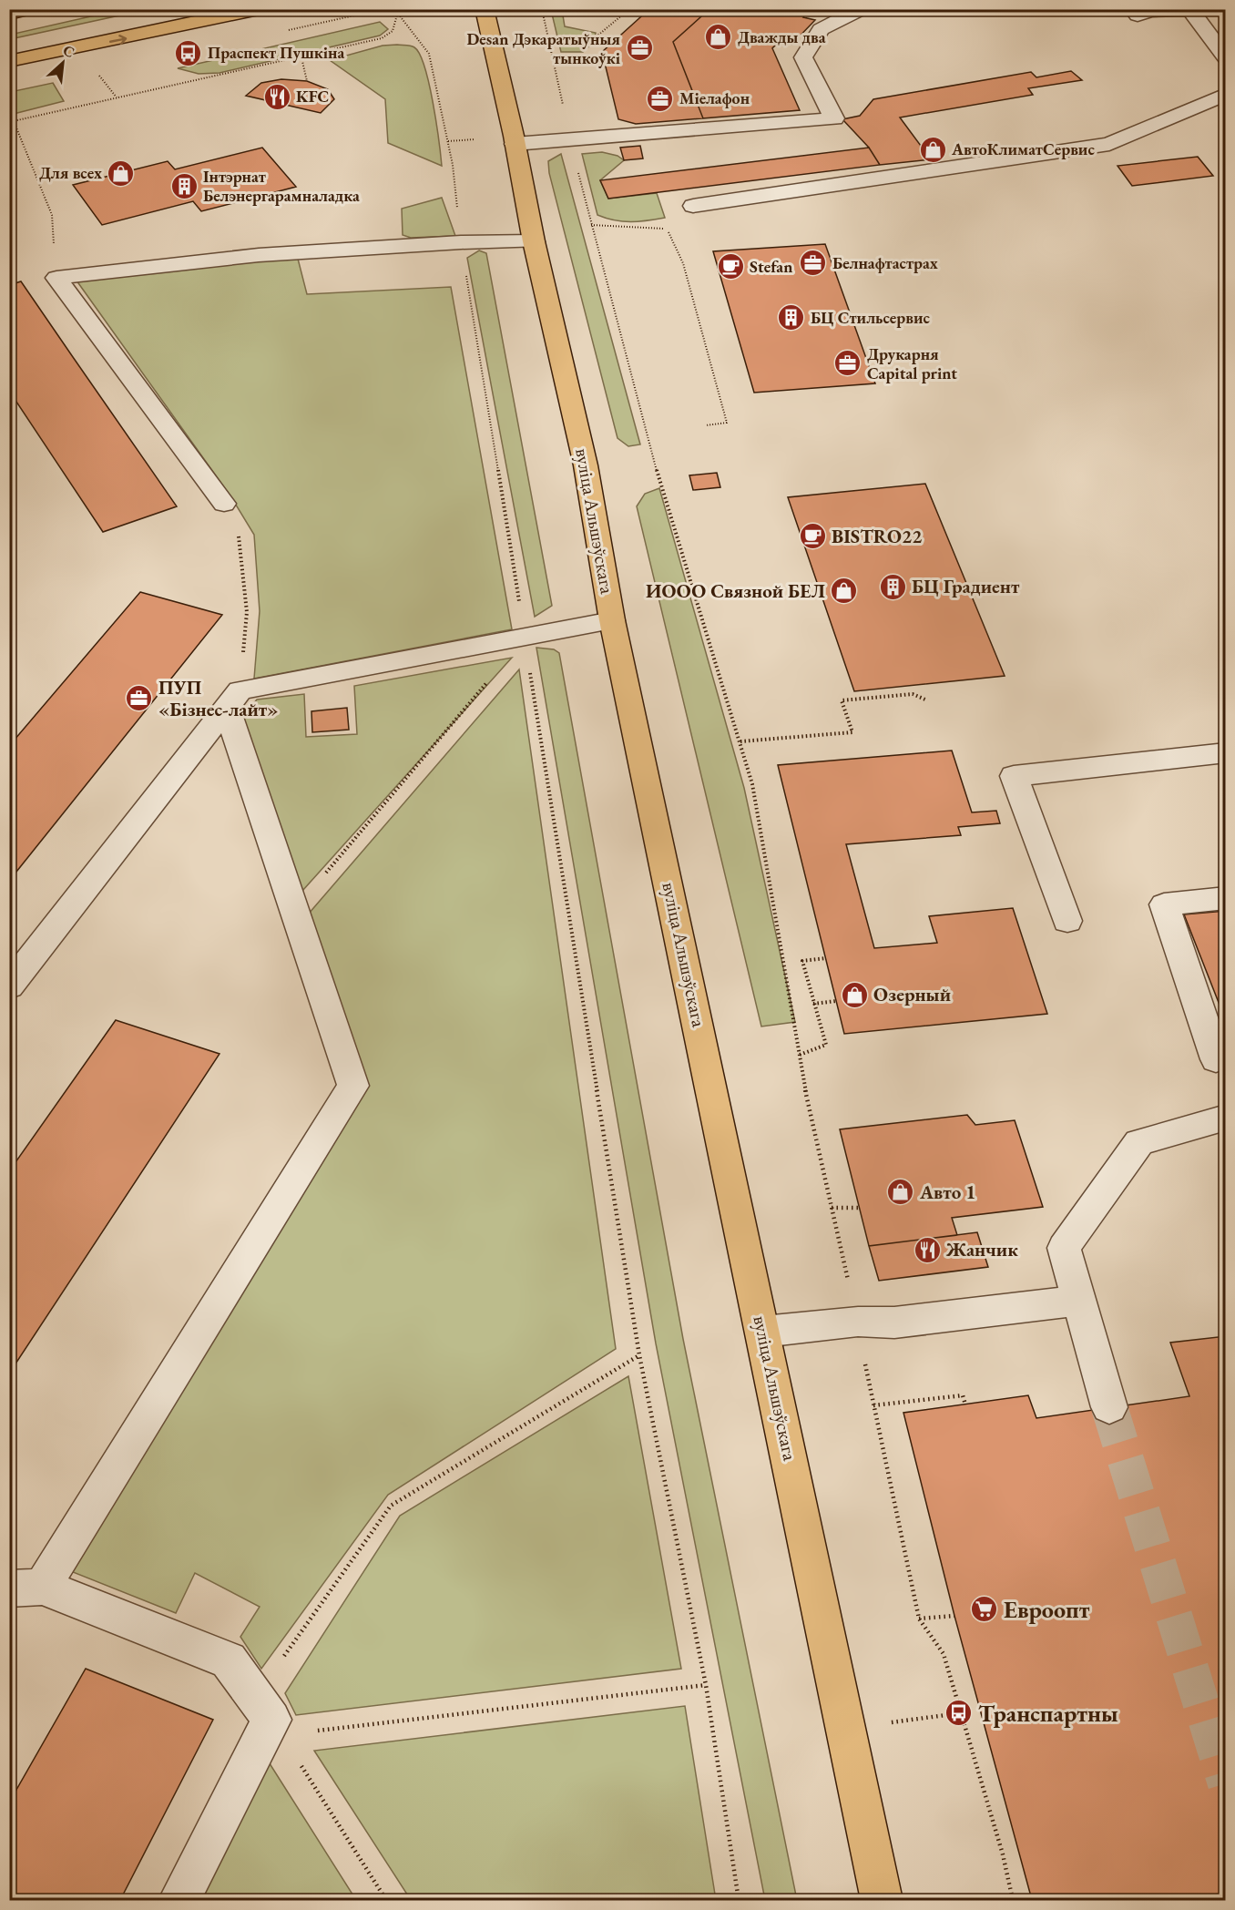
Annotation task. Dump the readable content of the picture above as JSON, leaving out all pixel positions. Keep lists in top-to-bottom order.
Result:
{
  "streets": {
    "main road": ["вуліца Альшэўскага"]
  },
  "places": {
    "shop": [
      "Дважды два",
      "АвтоКлиматСервис",
      "Для всех",
      "ИООО Связной БЕЛ",
      "Озерный",
      "Авто 1"
    ],
    "office": [
      "Desan Дэкаратыўныя тынкоўкі",
      "Міелафон",
      "Белнафтастрах",
      "Друкарня Capital print",
      "ПУП «Бізнес-лайт»"
    ],
    "bus stop": ["Праспект Пушкіна", "Транспартны"],
    "restaurant": ["KFC", "Жанчик"],
    "building": ["Інтэрнат Белэнергарамналадка", "БЦ Стильсервис", "БЦ Градиент"],
    "cafe": ["Stefan", "BISTRO22"],
    "supermarket": ["Евроопт"]
  },
  "north": "top right"
}
